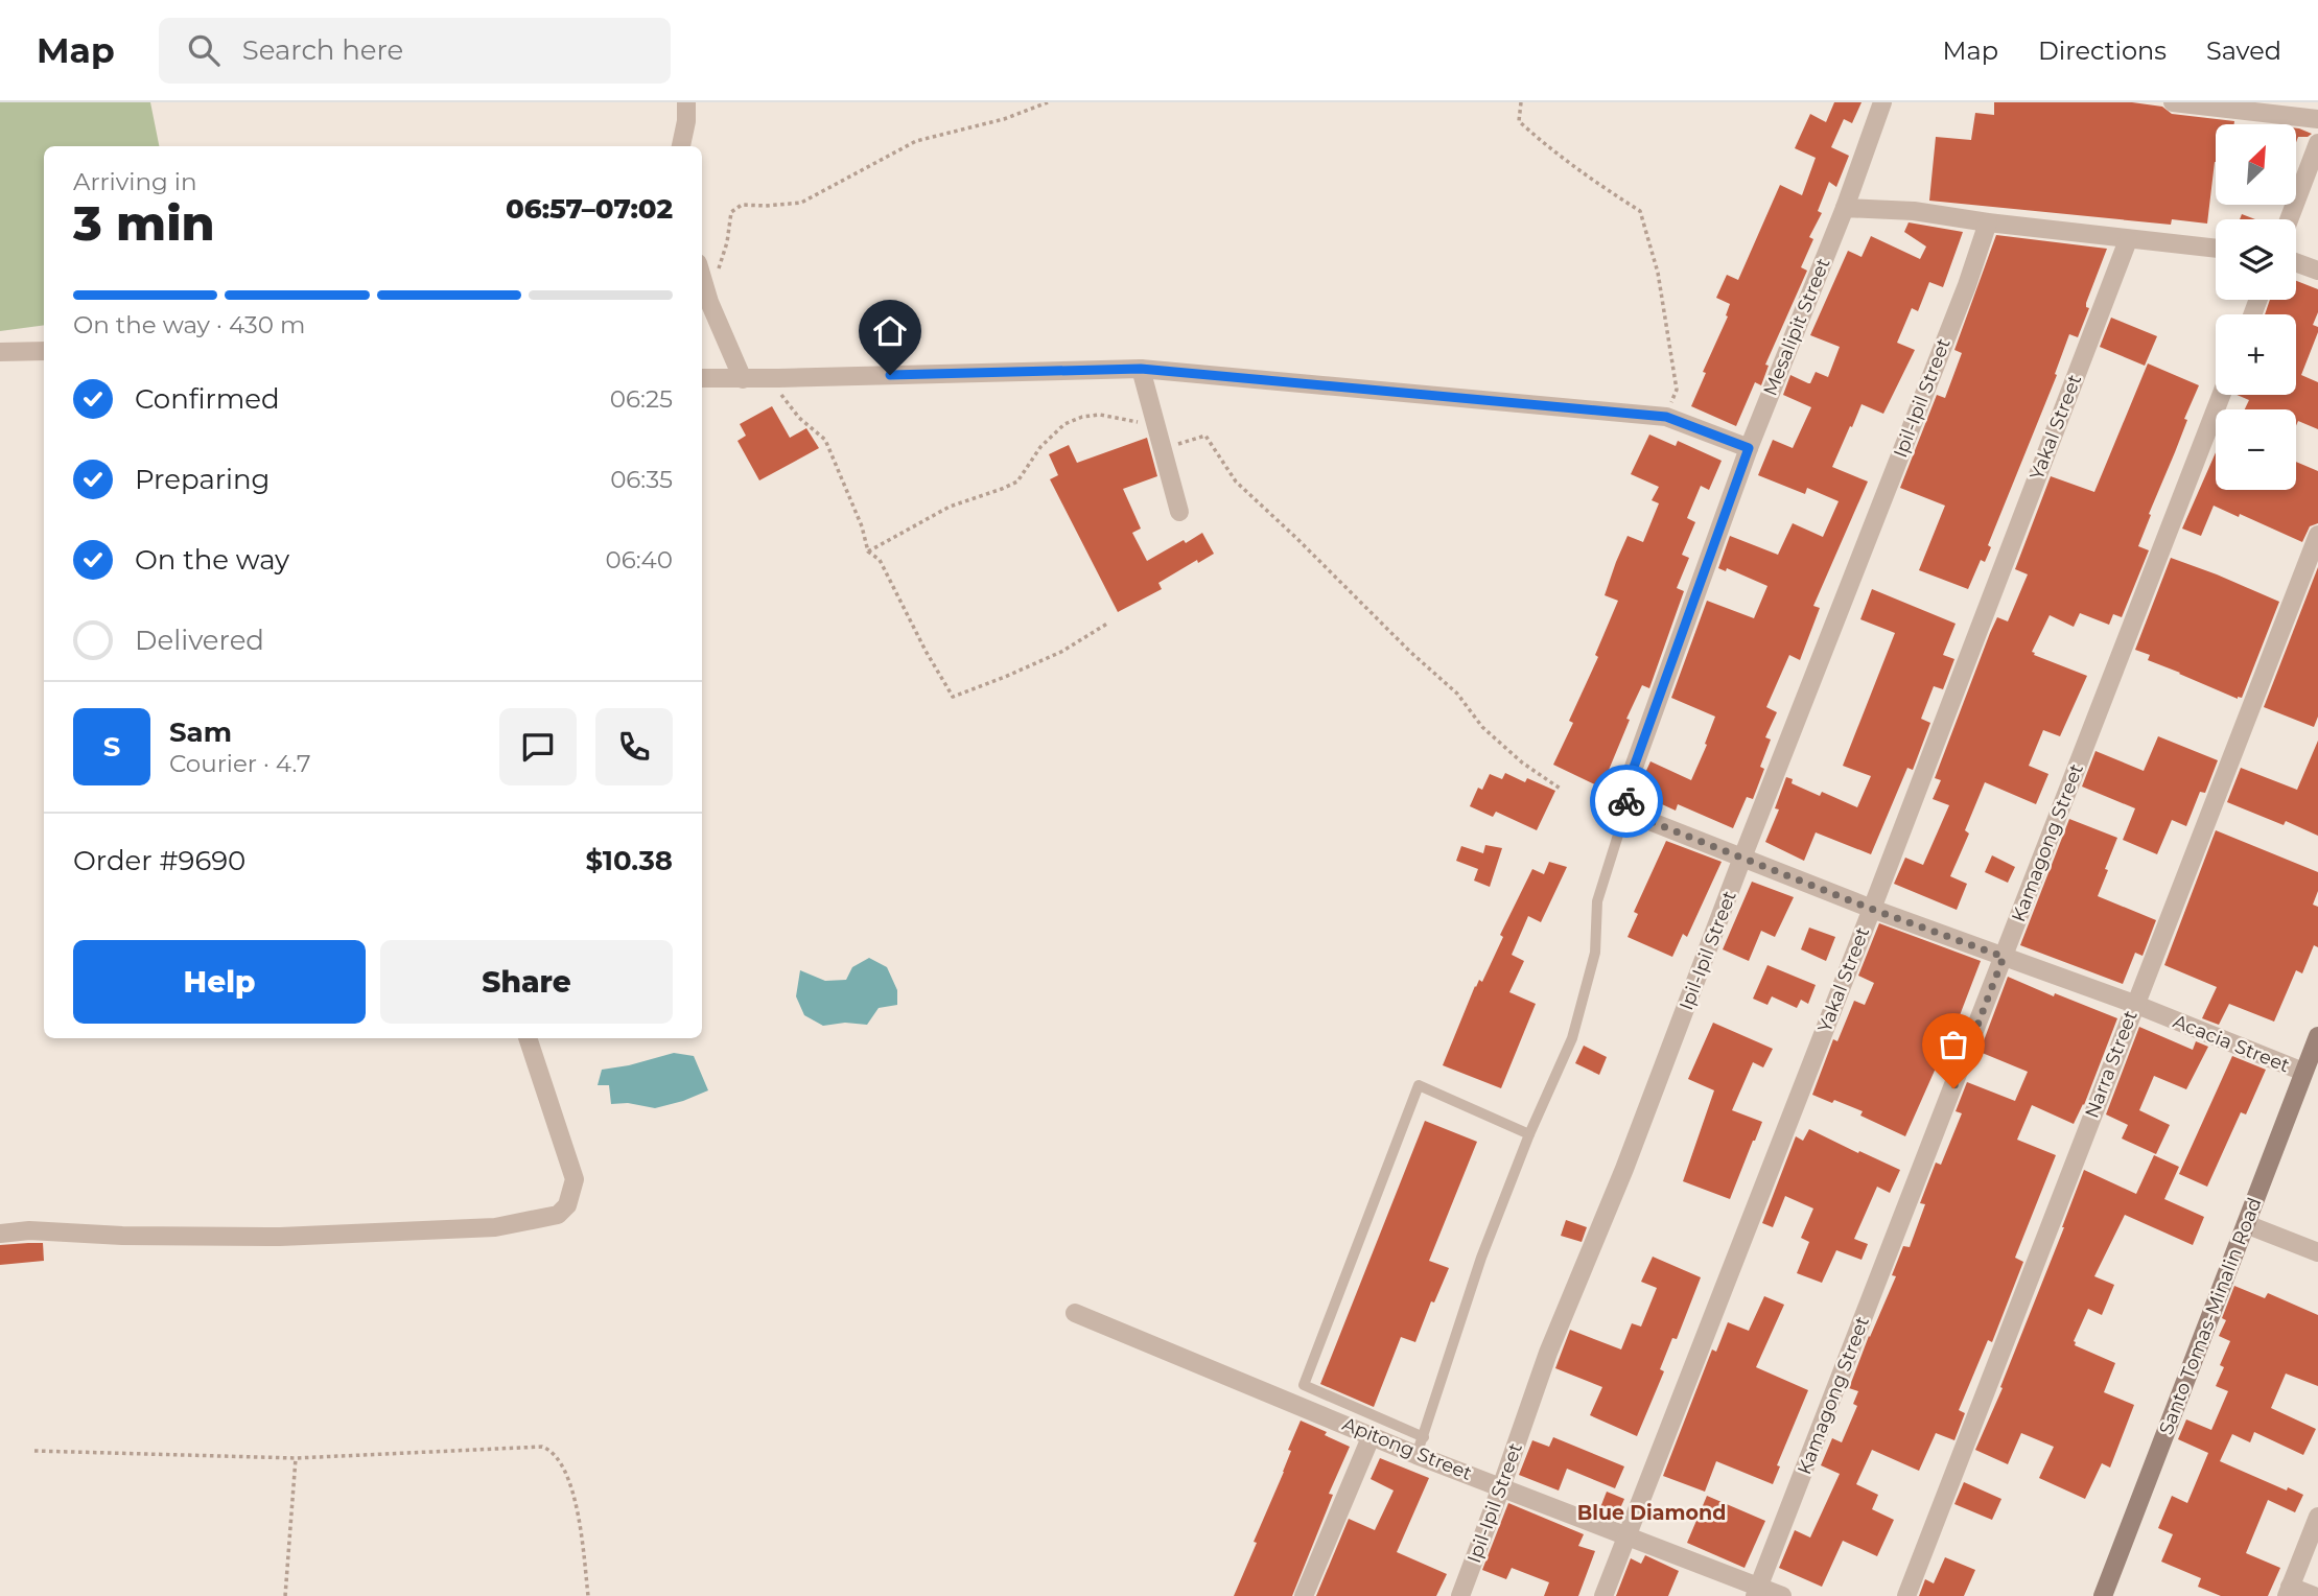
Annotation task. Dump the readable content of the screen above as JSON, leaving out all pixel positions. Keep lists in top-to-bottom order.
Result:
{
  "streets": {
    "main road": ["Santo Tomas-Minalin Road"],
    "street": [
      "Mesalipit Street",
      "Ipil-Ipil Street",
      "Yakal Street",
      "Kamagong Street",
      "Acacia Street",
      "Narra Street",
      "Apitong Street"
    ]
  },
  "crossings": [
    ["Mesalipit Street", "Acacia Street"],
    ["Ipil-Ipil Street", "Acacia Street"],
    ["Ipil-Ipil Street", "Apitong Street"],
    ["Yakal Street", "Acacia Street"],
    ["Yakal Street", "Apitong Street"],
    ["Kamagong Street", "Acacia Street"],
    ["Kamagong Street", "Apitong Street"],
    ["Acacia Street", "Narra Street"],
    ["Acacia Street", "Santo Tomas-Minalin Road"]
  ],
  "districts": ["Blue Diamond"],
  "north": "top right",
  "page": {
    "header": "Map",
    "search": "Search here",
    "nav": ["Map", "Directions", "Saved"],
    "map_buttons": ["+", "−"],
    "heading": ["3 min", "Arriving in", "06:57–07:02"],
    "panel": [
      "Sam",
      "Courier · 4.7",
      "Order #9690",
      "$10.38"
    ],
    "bar": "On the way · 430 m",
    "list": [
      ["Confirmed", "06:25"],
      ["Preparing", "06:35"],
      ["On the way", "06:40"],
      "Delivered"
    ],
    "round": "S",
    "buttons": ["Help", "Share"]
  }
}
